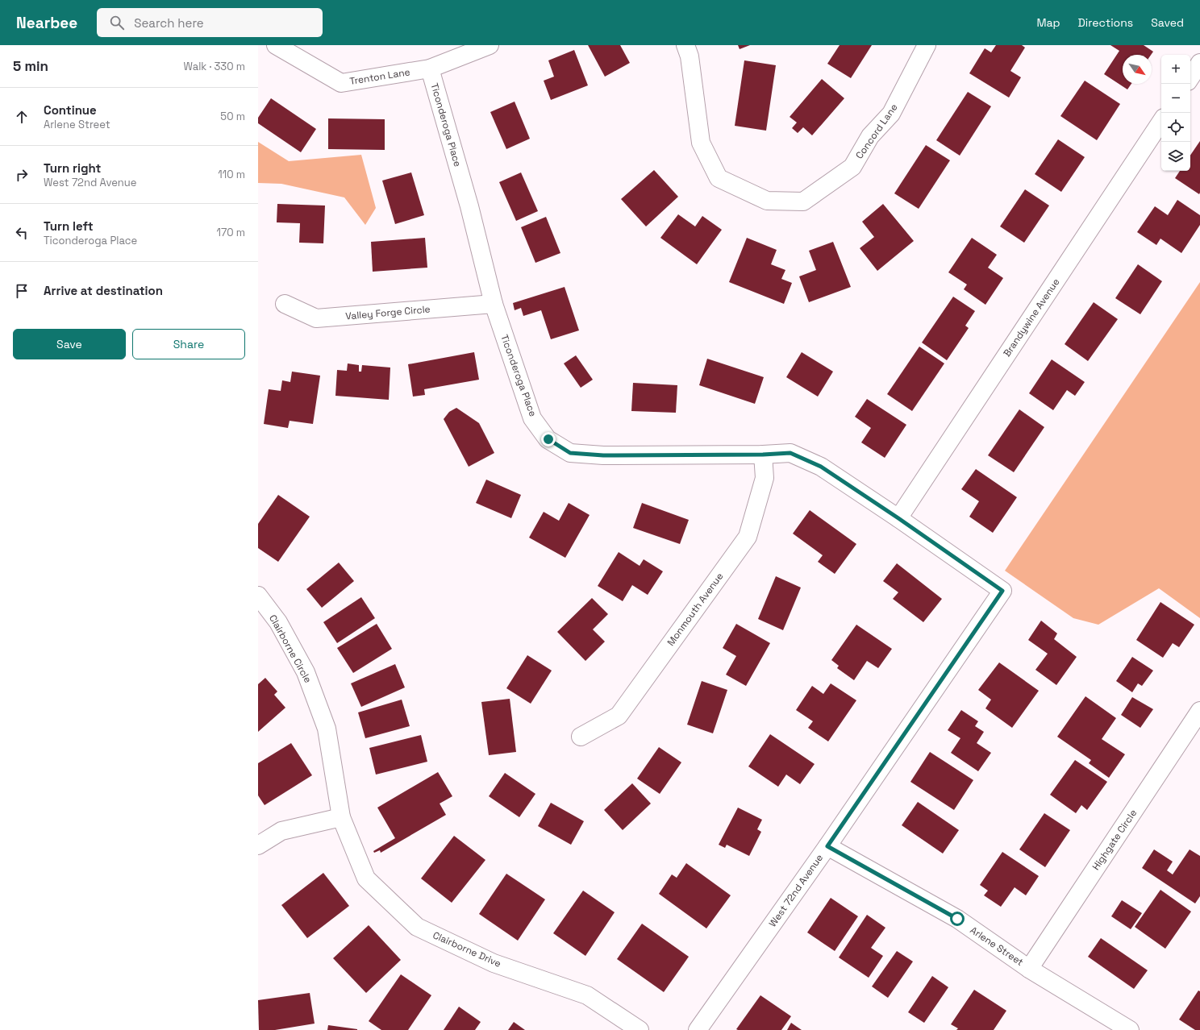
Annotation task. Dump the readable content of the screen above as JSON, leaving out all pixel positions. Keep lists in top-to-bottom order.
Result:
{
  "streets": {
    "street": [
      "Trenton Lane",
      "Ticonderoga Place",
      "Concord Lane",
      "Valley Forge Circle",
      "Brandywine Avenue",
      "Monmouth Avenue",
      "Clairborne Circle",
      "Highgate Circle",
      "West 72nd Avenue",
      "Arlene Street",
      "Clairborne Drive"
    ]
  },
  "crossings": [
    ["Trenton Lane", "Ticonderoga Place"],
    ["Ticonderoga Place", "Valley Forge Circle"],
    ["Ticonderoga Place", "Brandywine Avenue"],
    ["Ticonderoga Place", "Monmouth Avenue"],
    ["Ticonderoga Place", "West 72nd Avenue"],
    ["Clairborne Circle", "Clairborne Drive"],
    ["Highgate Circle", "Arlene Street"],
    ["West 72nd Avenue", "Arlene Street"]
  ],
  "north": "bottom right",
  "page": {
    "header": "Nearbee",
    "search": "Search here",
    "nav": ["Map", "Directions", "Saved"],
    "heading": ["5 min", "Walk · 330 m"],
    "map_buttons": ["+", "−"],
    "list": [
      ["Continue", "Arlene Street", "50 m"],
      ["Turn right", "West 72nd Avenue", "110 m"],
      ["Turn left", "Ticonderoga Place", "170 m"],
      "Arrive at destination"
    ],
    "buttons": ["Save", "Share"]
  }
}
